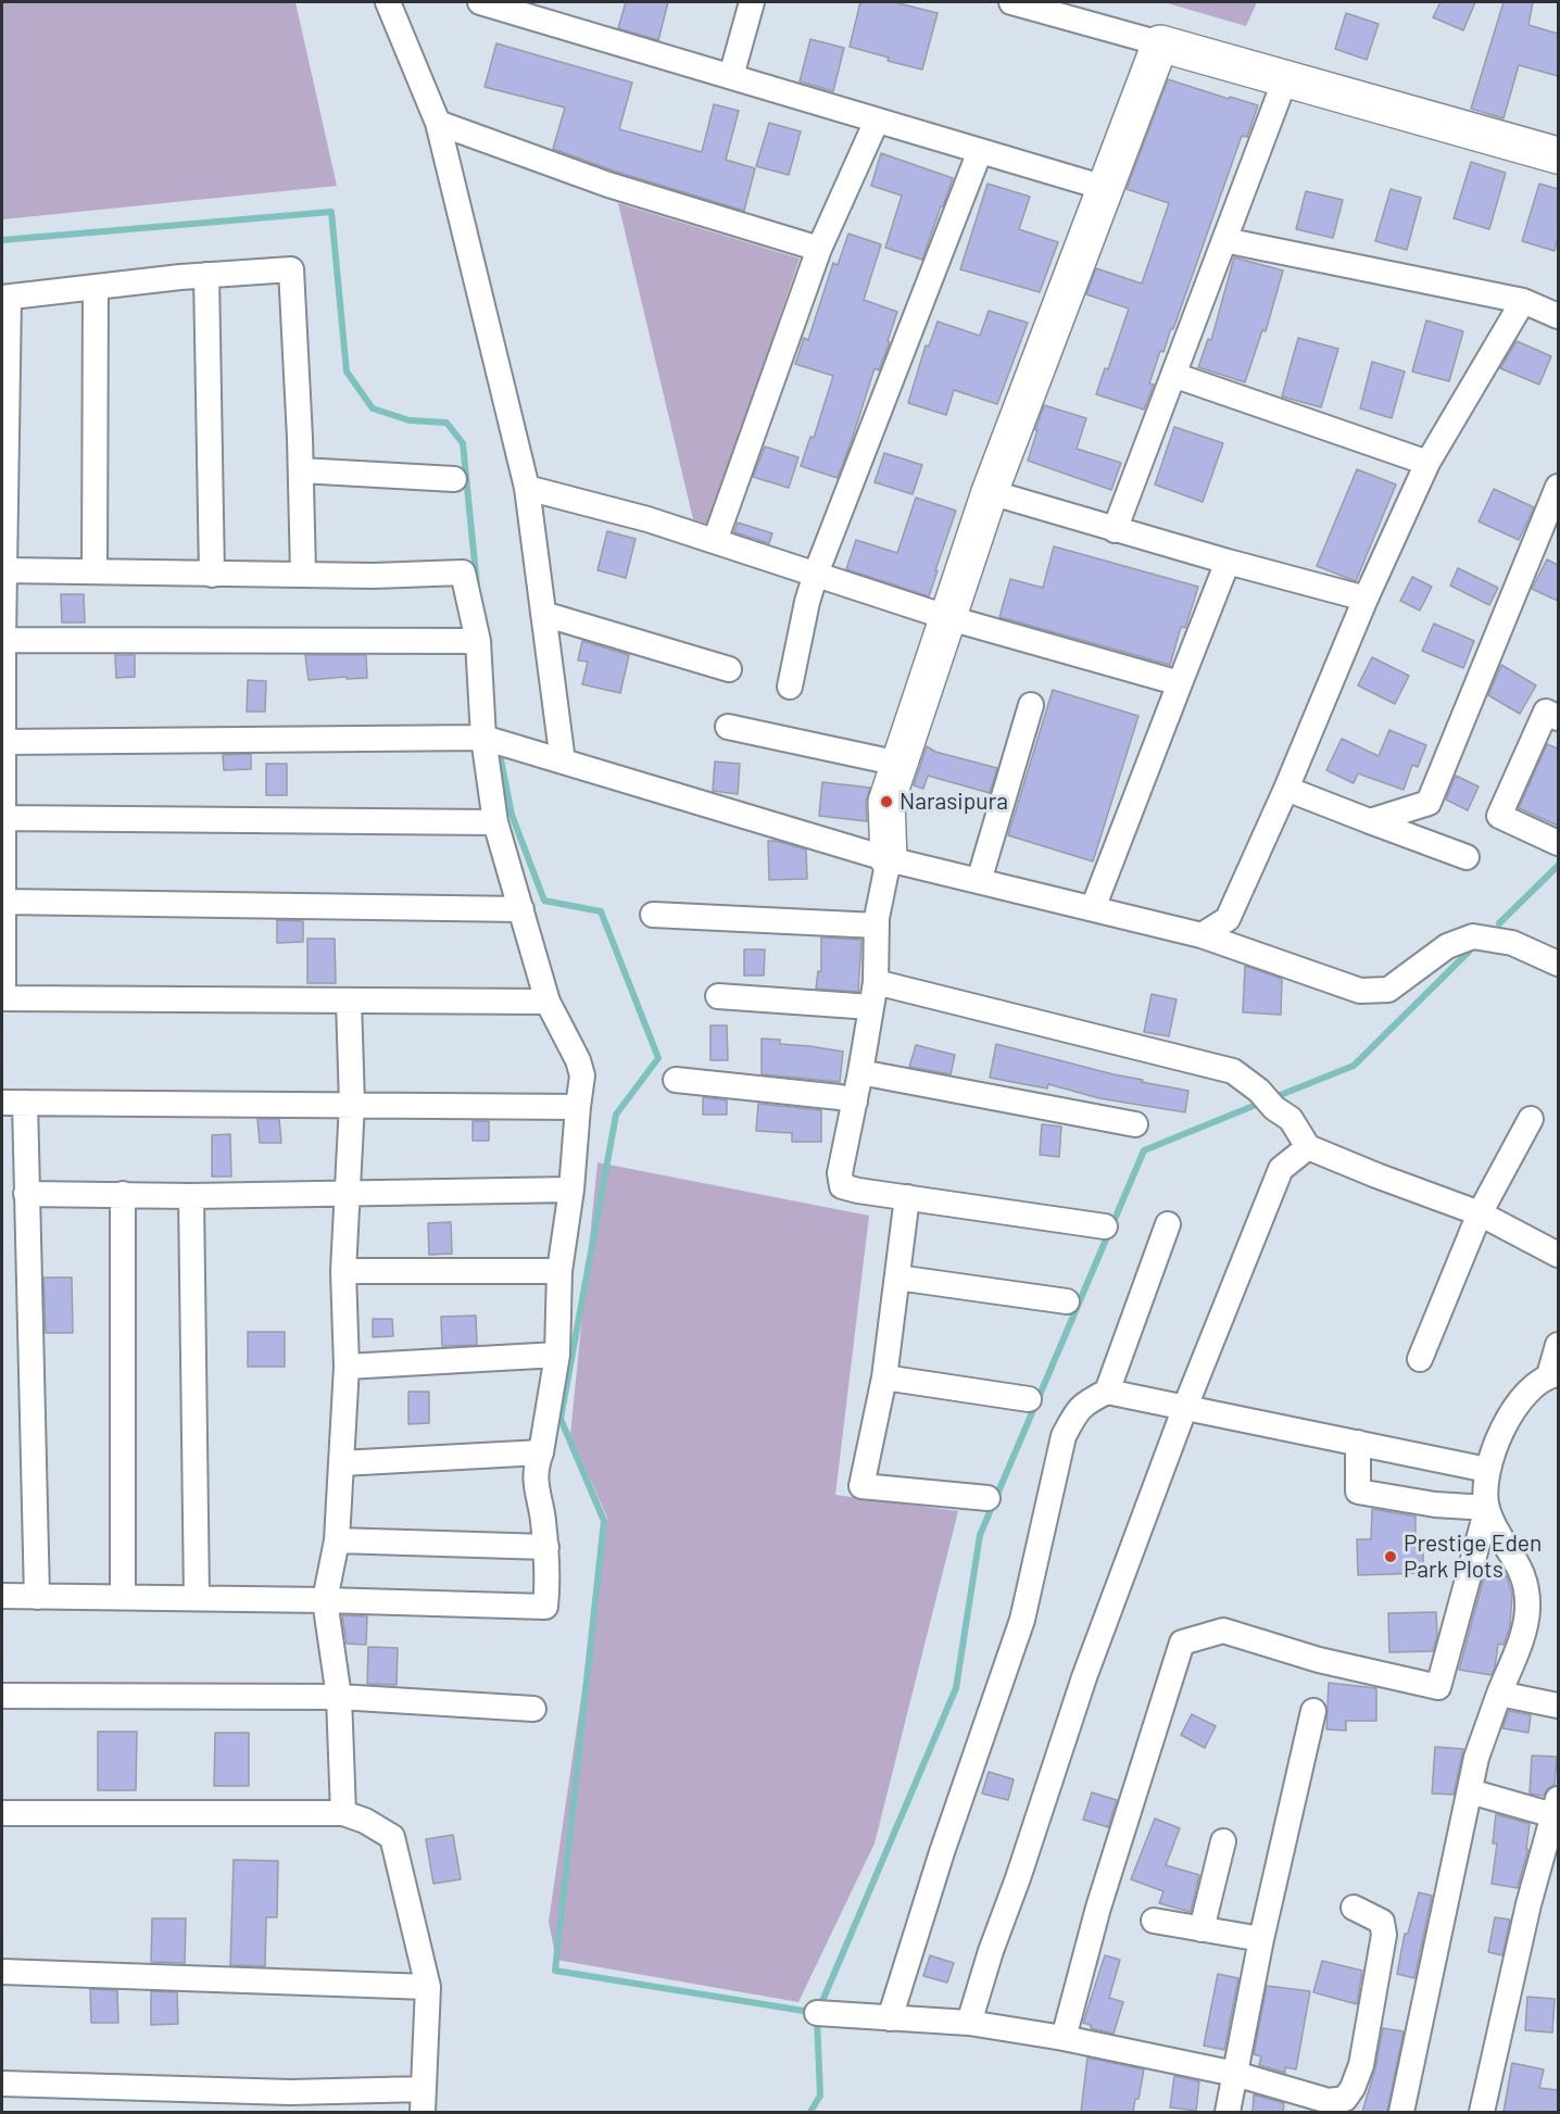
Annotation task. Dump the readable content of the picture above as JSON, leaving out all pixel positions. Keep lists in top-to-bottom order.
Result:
{
  "places": ["Narasipura", "Prestige Eden Park Plots"]
}
